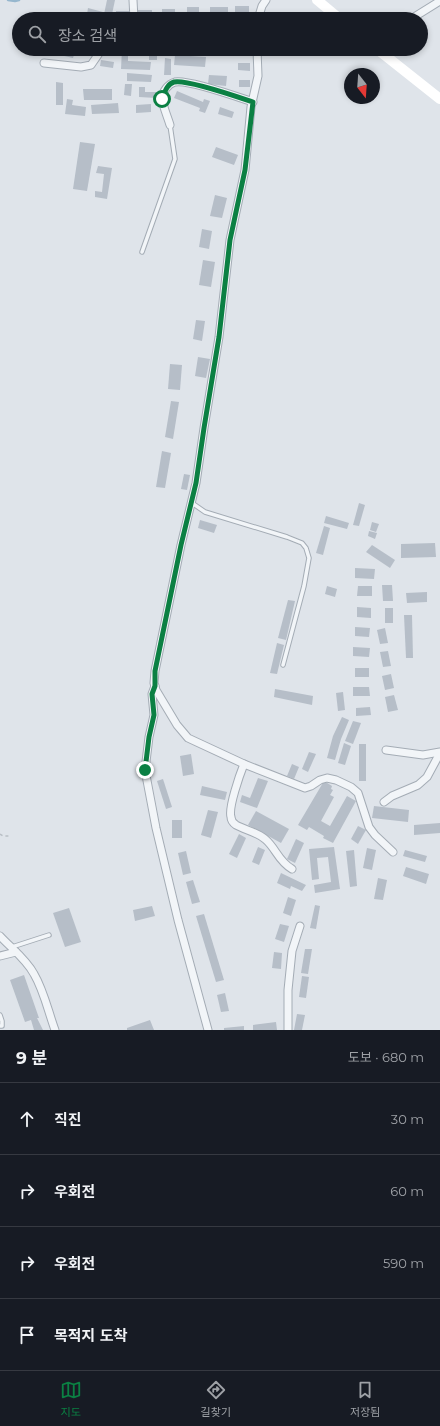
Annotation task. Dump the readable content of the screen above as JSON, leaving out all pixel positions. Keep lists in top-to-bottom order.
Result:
{
  "north": "bottom",
  "page": {
    "search": "장소 검색",
    "heading": ["9 분", "도보 · 680 m"],
    "list": [
      ["직진", "30 m"],
      ["우회전", "60 m"],
      ["우회전", "590 m"],
      "목적지 도착"
    ],
    "nav": ["지도", "길찾기", "저장됨"]
  }
}
